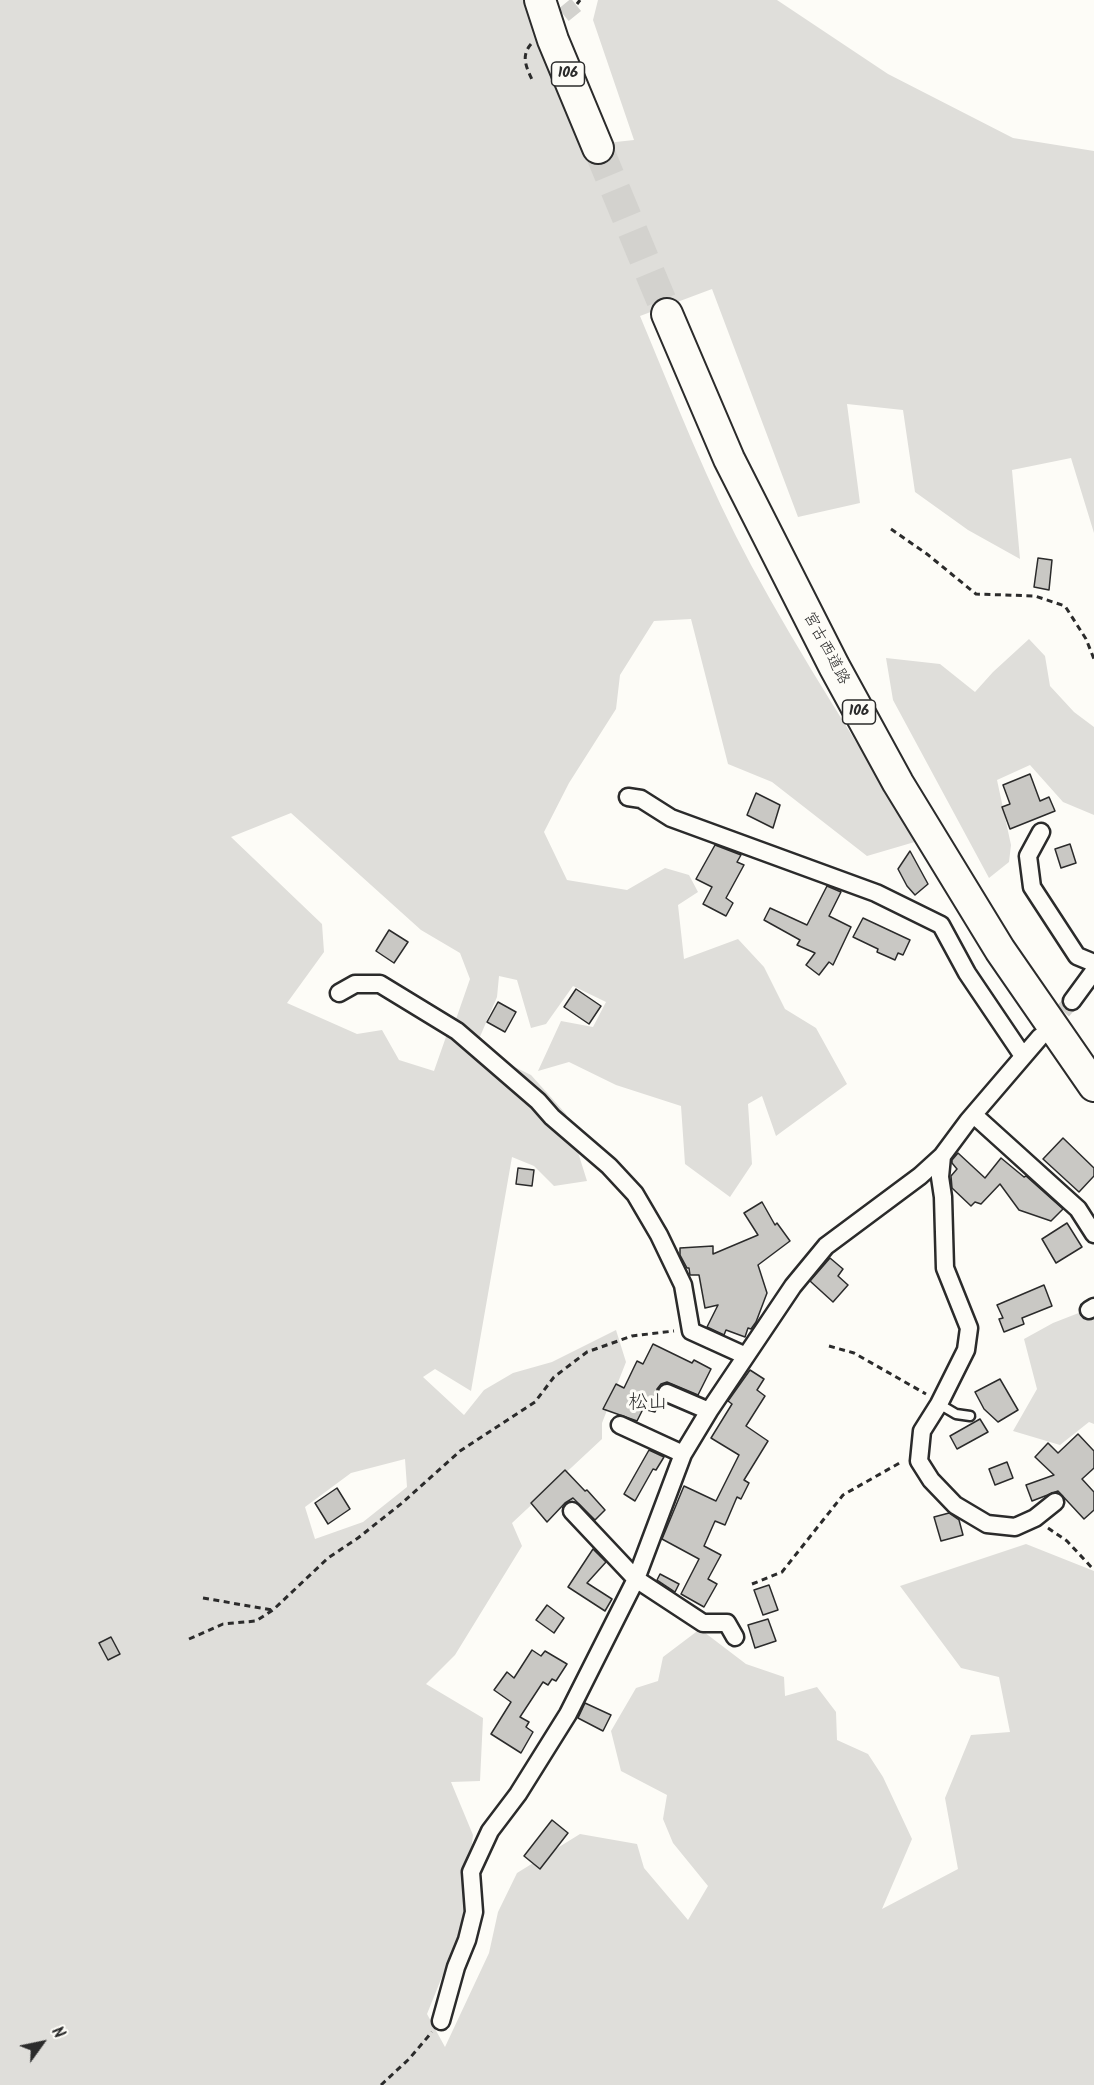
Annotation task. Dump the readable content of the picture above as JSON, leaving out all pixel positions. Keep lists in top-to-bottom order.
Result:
{
  "streets": {
    "highway": ["106", "宮古西道路"]
  },
  "districts": ["松山"],
  "north": "top right"
}
